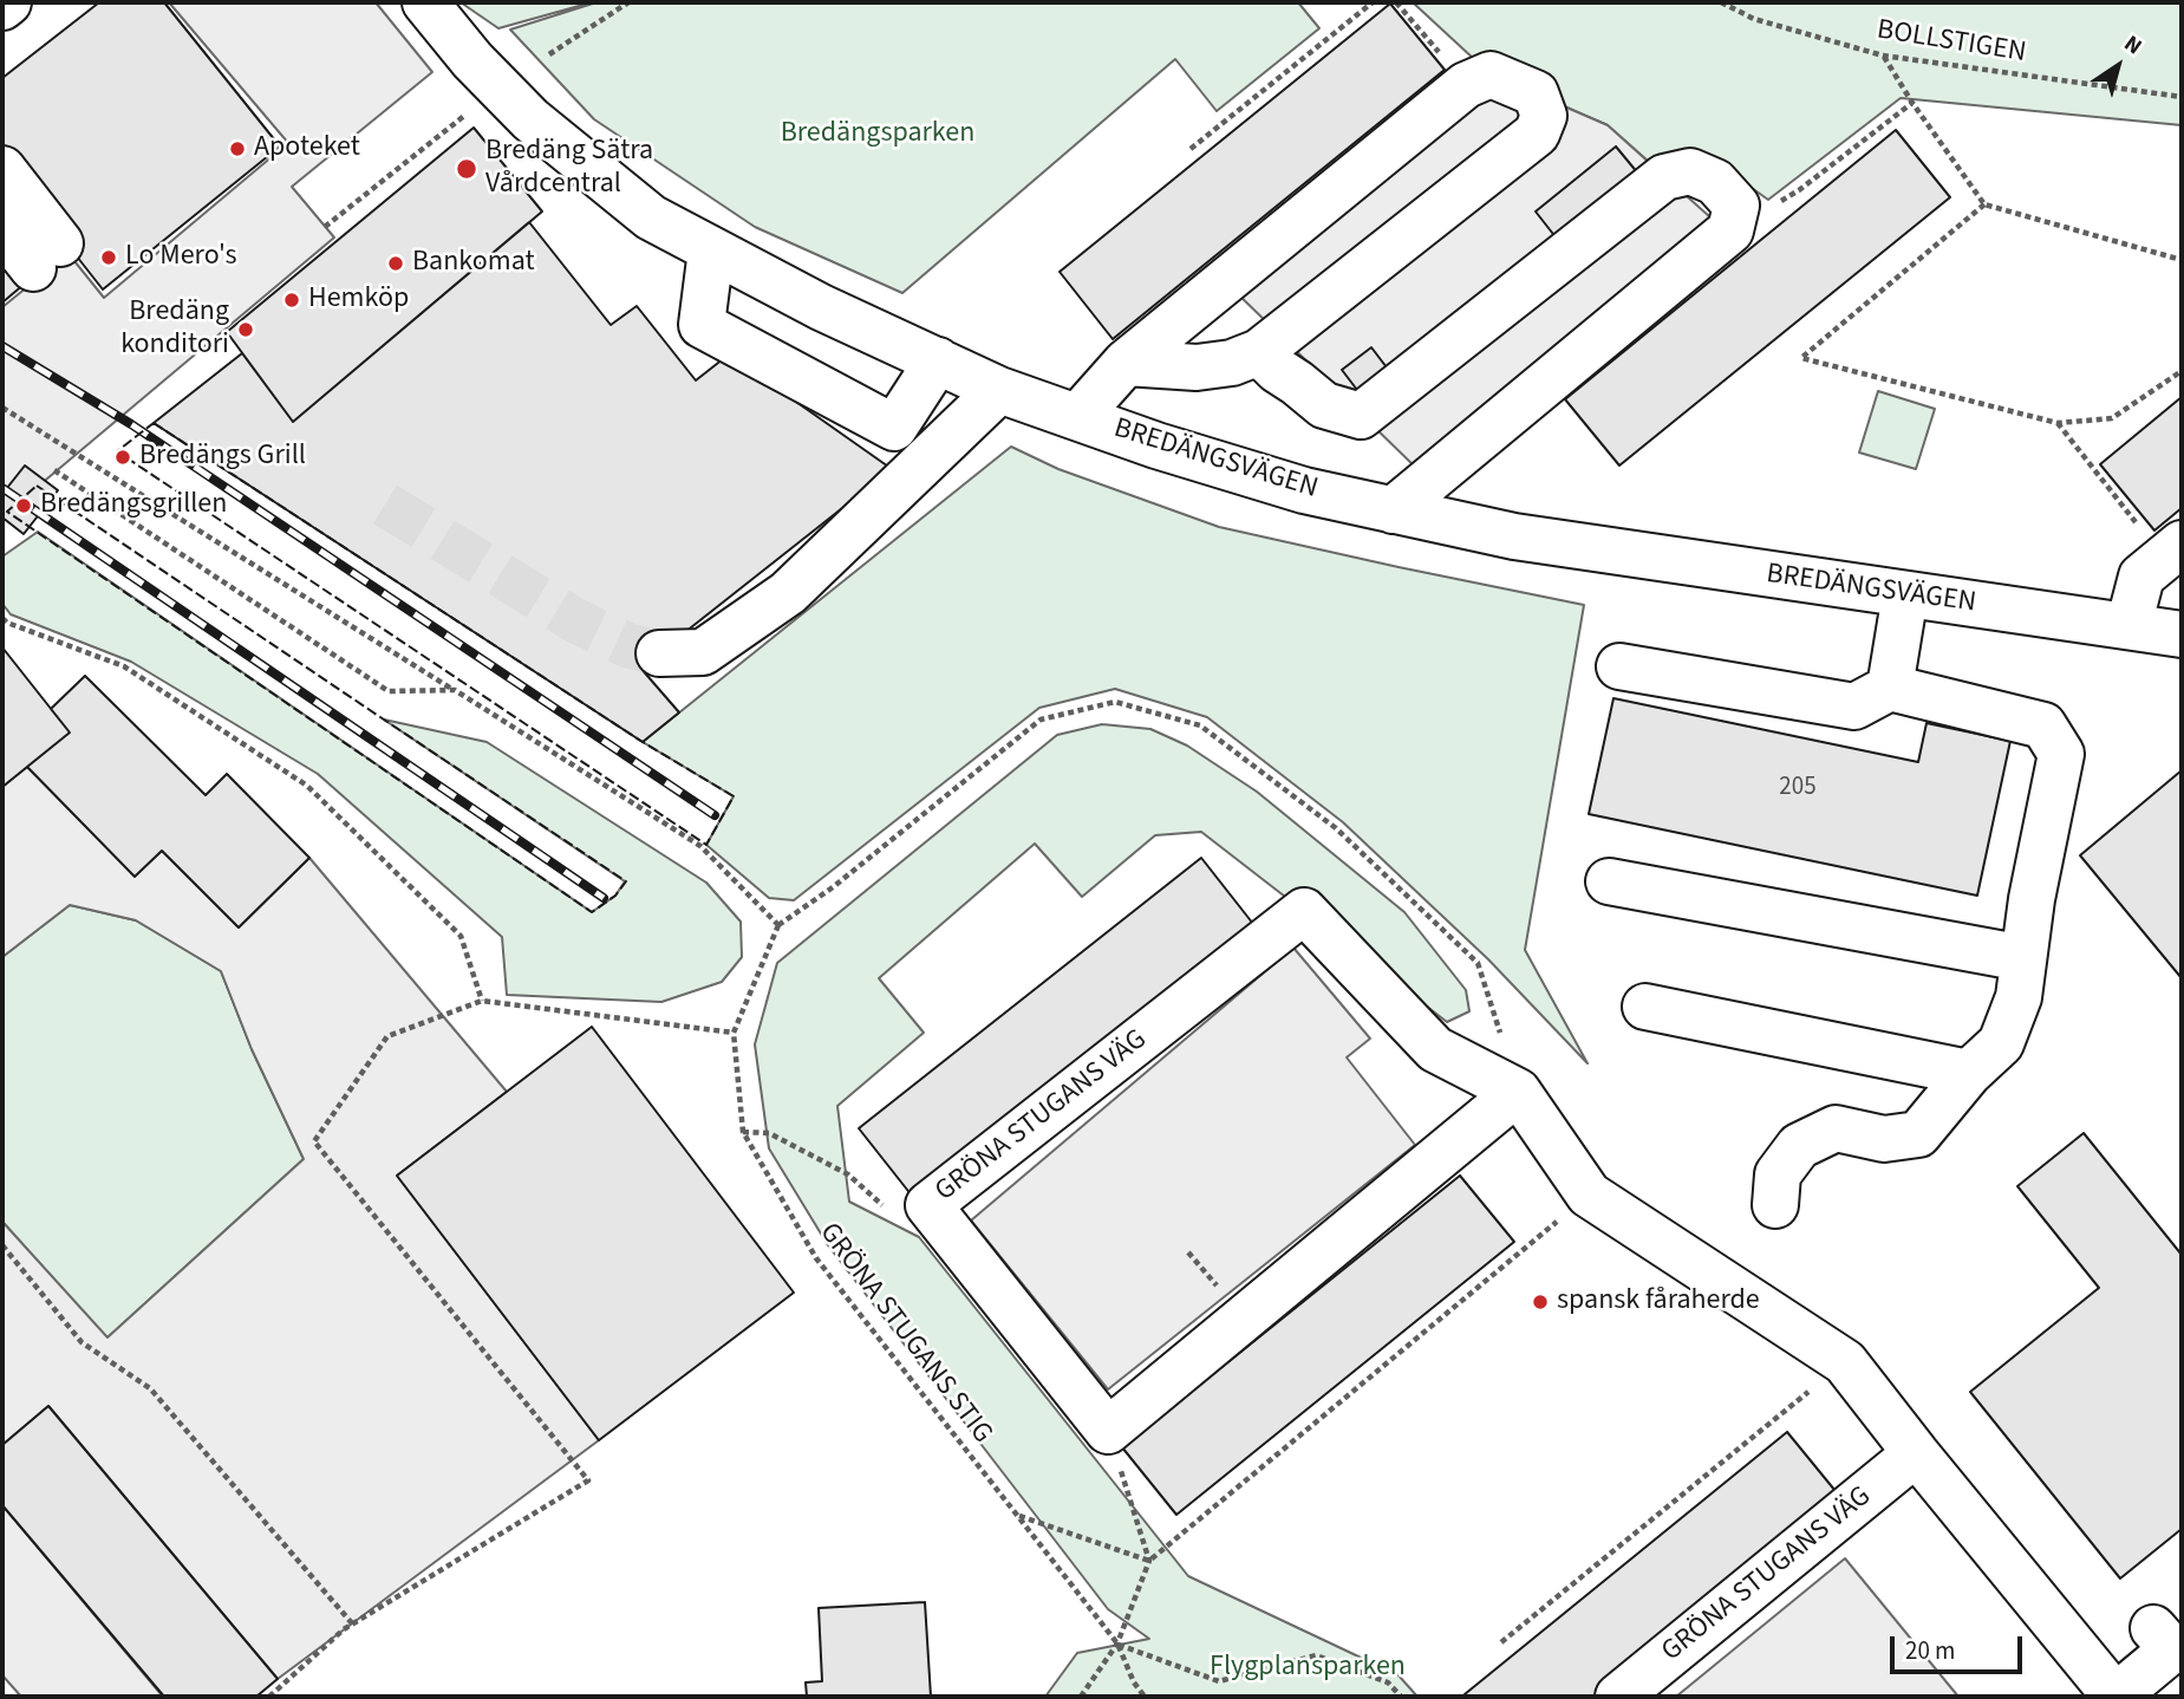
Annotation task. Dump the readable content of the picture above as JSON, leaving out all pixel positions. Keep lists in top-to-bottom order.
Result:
{
  "streets": {
    "street": ["BREDÄNGSVÄGEN", "GRÖNA STUGANS VÄG"],
    "path": ["BOLLSTIGEN", "GRÖNA STUGANS STIG"]
  },
  "parks": ["Bredängsparken", "Flygplansparken"],
  "places": [
    "Apoteket",
    "Bredäng Sätra Vårdcentral",
    "Lo Mero's",
    "Bankomat",
    "Hemköp",
    "Bredäng konditori",
    "Bredängs Grill",
    "Bredängsgrillen",
    "spansk fåraherde"
  ],
  "house_numbers": ["205"],
  "scale_bar": "20 m",
  "north": "top right"
}
